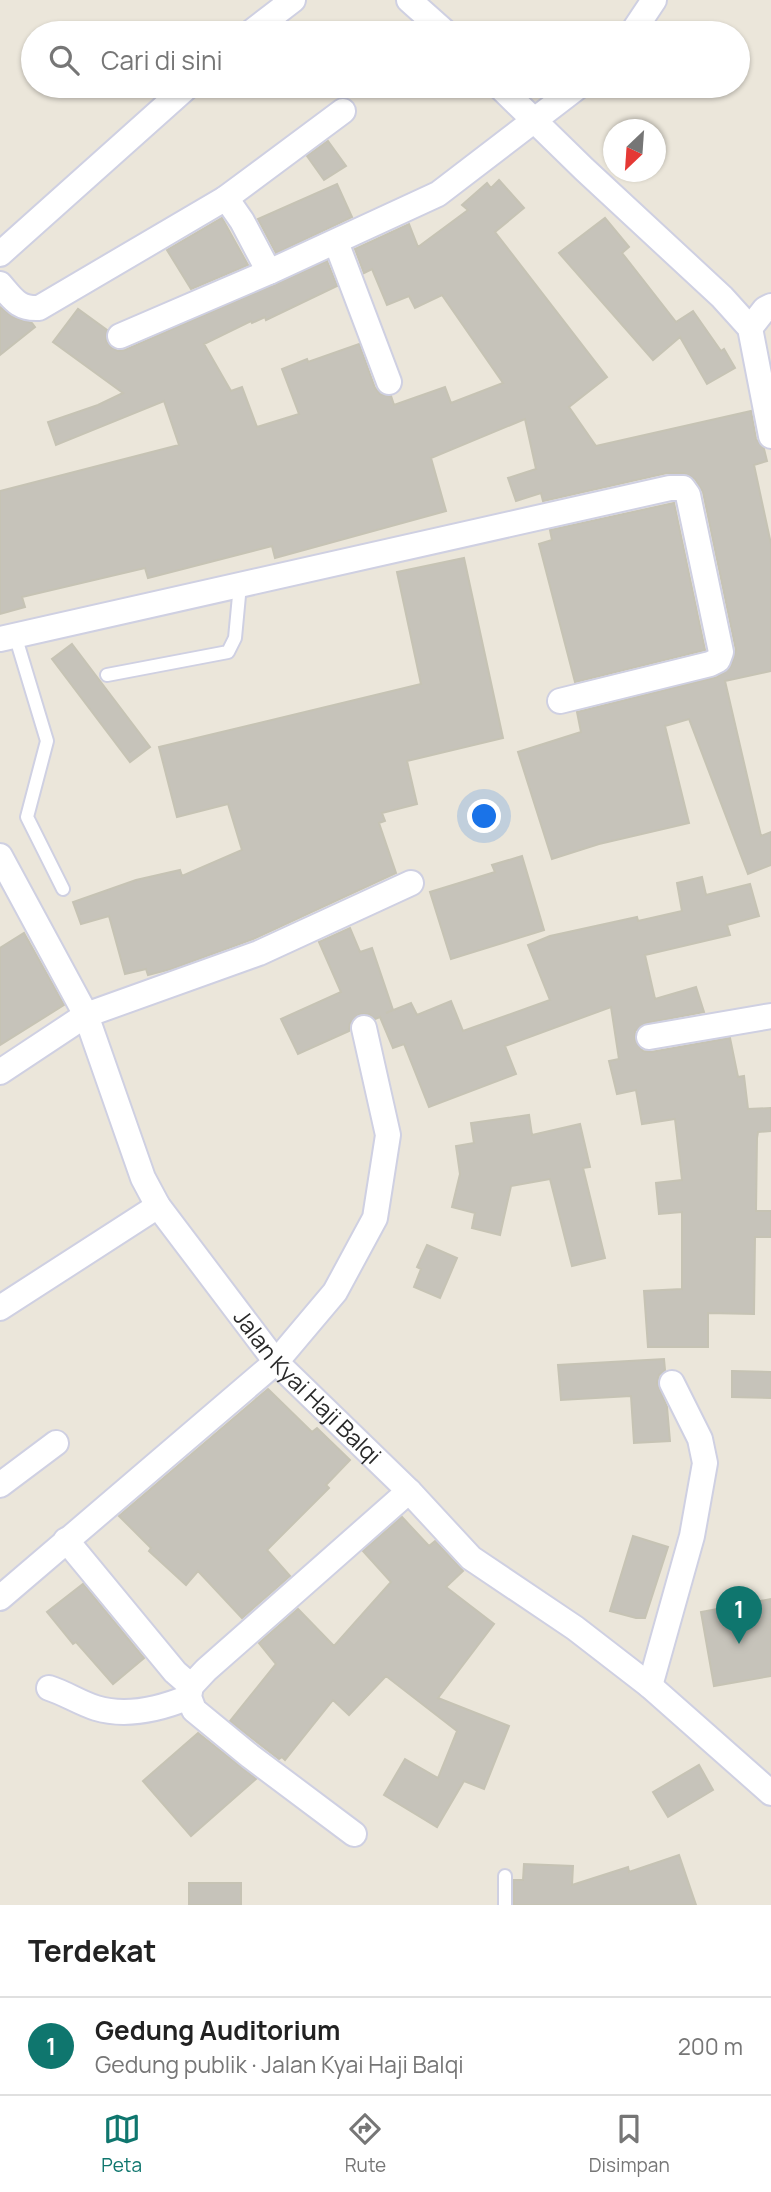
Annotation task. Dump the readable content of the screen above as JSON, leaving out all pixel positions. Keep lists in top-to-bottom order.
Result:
{
  "streets": {
    "street": ["Jalan Kyai Haji Balqi"]
  },
  "north": "bottom left",
  "page": {
    "search": "Cari di sini",
    "pins": "1",
    "heading": "Terdekat",
    "list": [
      {
        "mark": "1",
        "name": "Gedung Auditorium",
        "note": "Gedung publik · Jalan Kyai Haji Balqi",
        "value": "200 m"
      }
    ],
    "nav": ["Peta", "Rute", "Disimpan"]
  }
}
